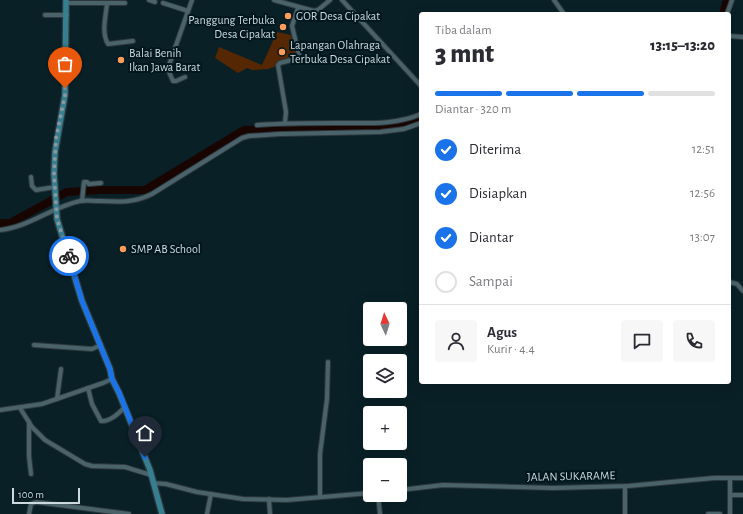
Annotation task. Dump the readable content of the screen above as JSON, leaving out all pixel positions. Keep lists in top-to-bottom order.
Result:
{
  "streets": {
    "street": ["JALAN SUKARAME"]
  },
  "places": [
    "GOR Desa Cipakat",
    "Panggung Terbuka Desa Cipakat",
    "Lapangan Olahraga Terbuka Desa Cipakat",
    "Balai Benih Ikan Jawa Barat",
    "SMP AB School"
  ],
  "scale_bar": "100 m",
  "north": "top",
  "page": {
    "heading": ["3 mnt", "Tiba dalam", "13:15–13:20"],
    "panel": ["Agus", "Kurir · 4.4"],
    "bar": "Diantar · 320 m",
    "list": [
      ["Diterima", "12:51"],
      ["Disiapkan", "12:56"],
      ["Diantar", "13:07"],
      "Sampai"
    ],
    "map_buttons": ["+", "−"],
    "scale": "100 m"
  }
}
